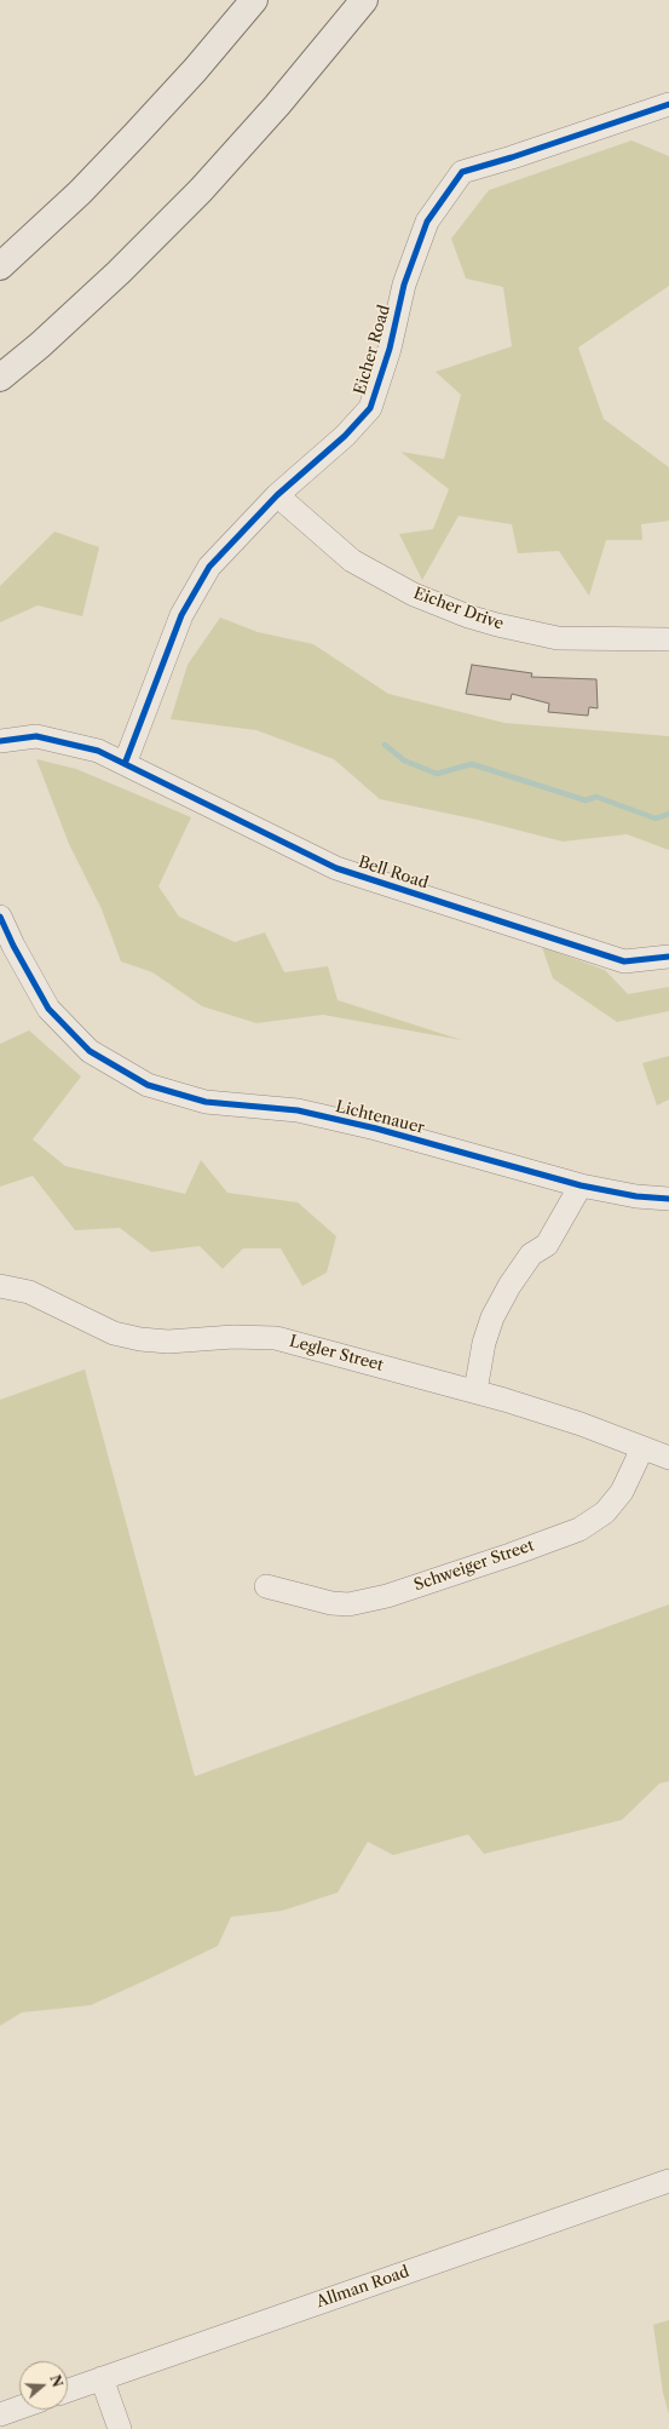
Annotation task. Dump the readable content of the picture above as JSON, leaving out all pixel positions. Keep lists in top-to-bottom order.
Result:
{
  "streets": {
    "street": [
      "Eicher Road",
      "Eicher Drive",
      "Bell Road",
      "Lichtenauer",
      "Legler Street",
      "Schweiger Street",
      "Allman Road"
    ]
  },
  "crossings": [
    ["Eicher Road", "Eicher Drive"],
    ["Eicher Road", "Bell Road"],
    ["Legler Street", "Schweiger Street"]
  ],
  "north": "right"
}
